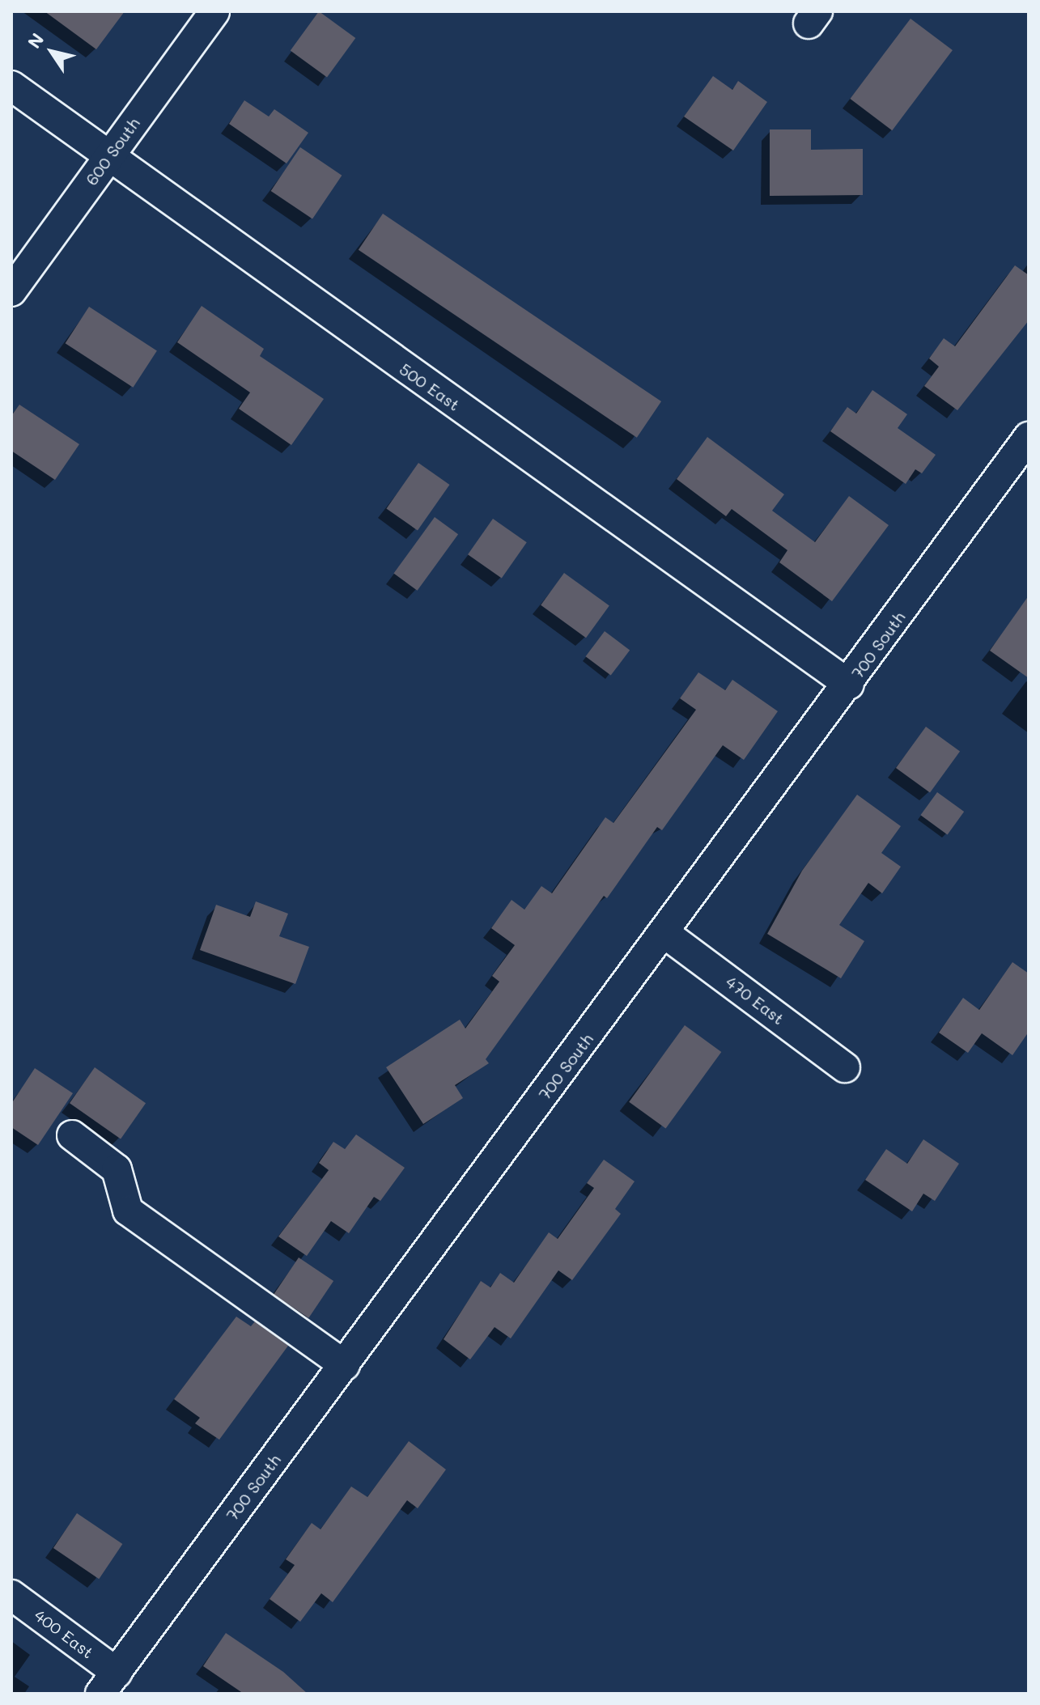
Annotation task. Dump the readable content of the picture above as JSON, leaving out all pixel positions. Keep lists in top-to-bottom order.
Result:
{
  "streets": {
    "street": [
      "600 South",
      "500 East",
      "700 South",
      "470 East",
      "400 East"
    ]
  },
  "crossings": [
    ["600 South", "500 East"],
    ["500 East", "700 South"],
    ["700 South", "470 East"],
    ["700 South", "400 East"]
  ],
  "north": "top left"
}
